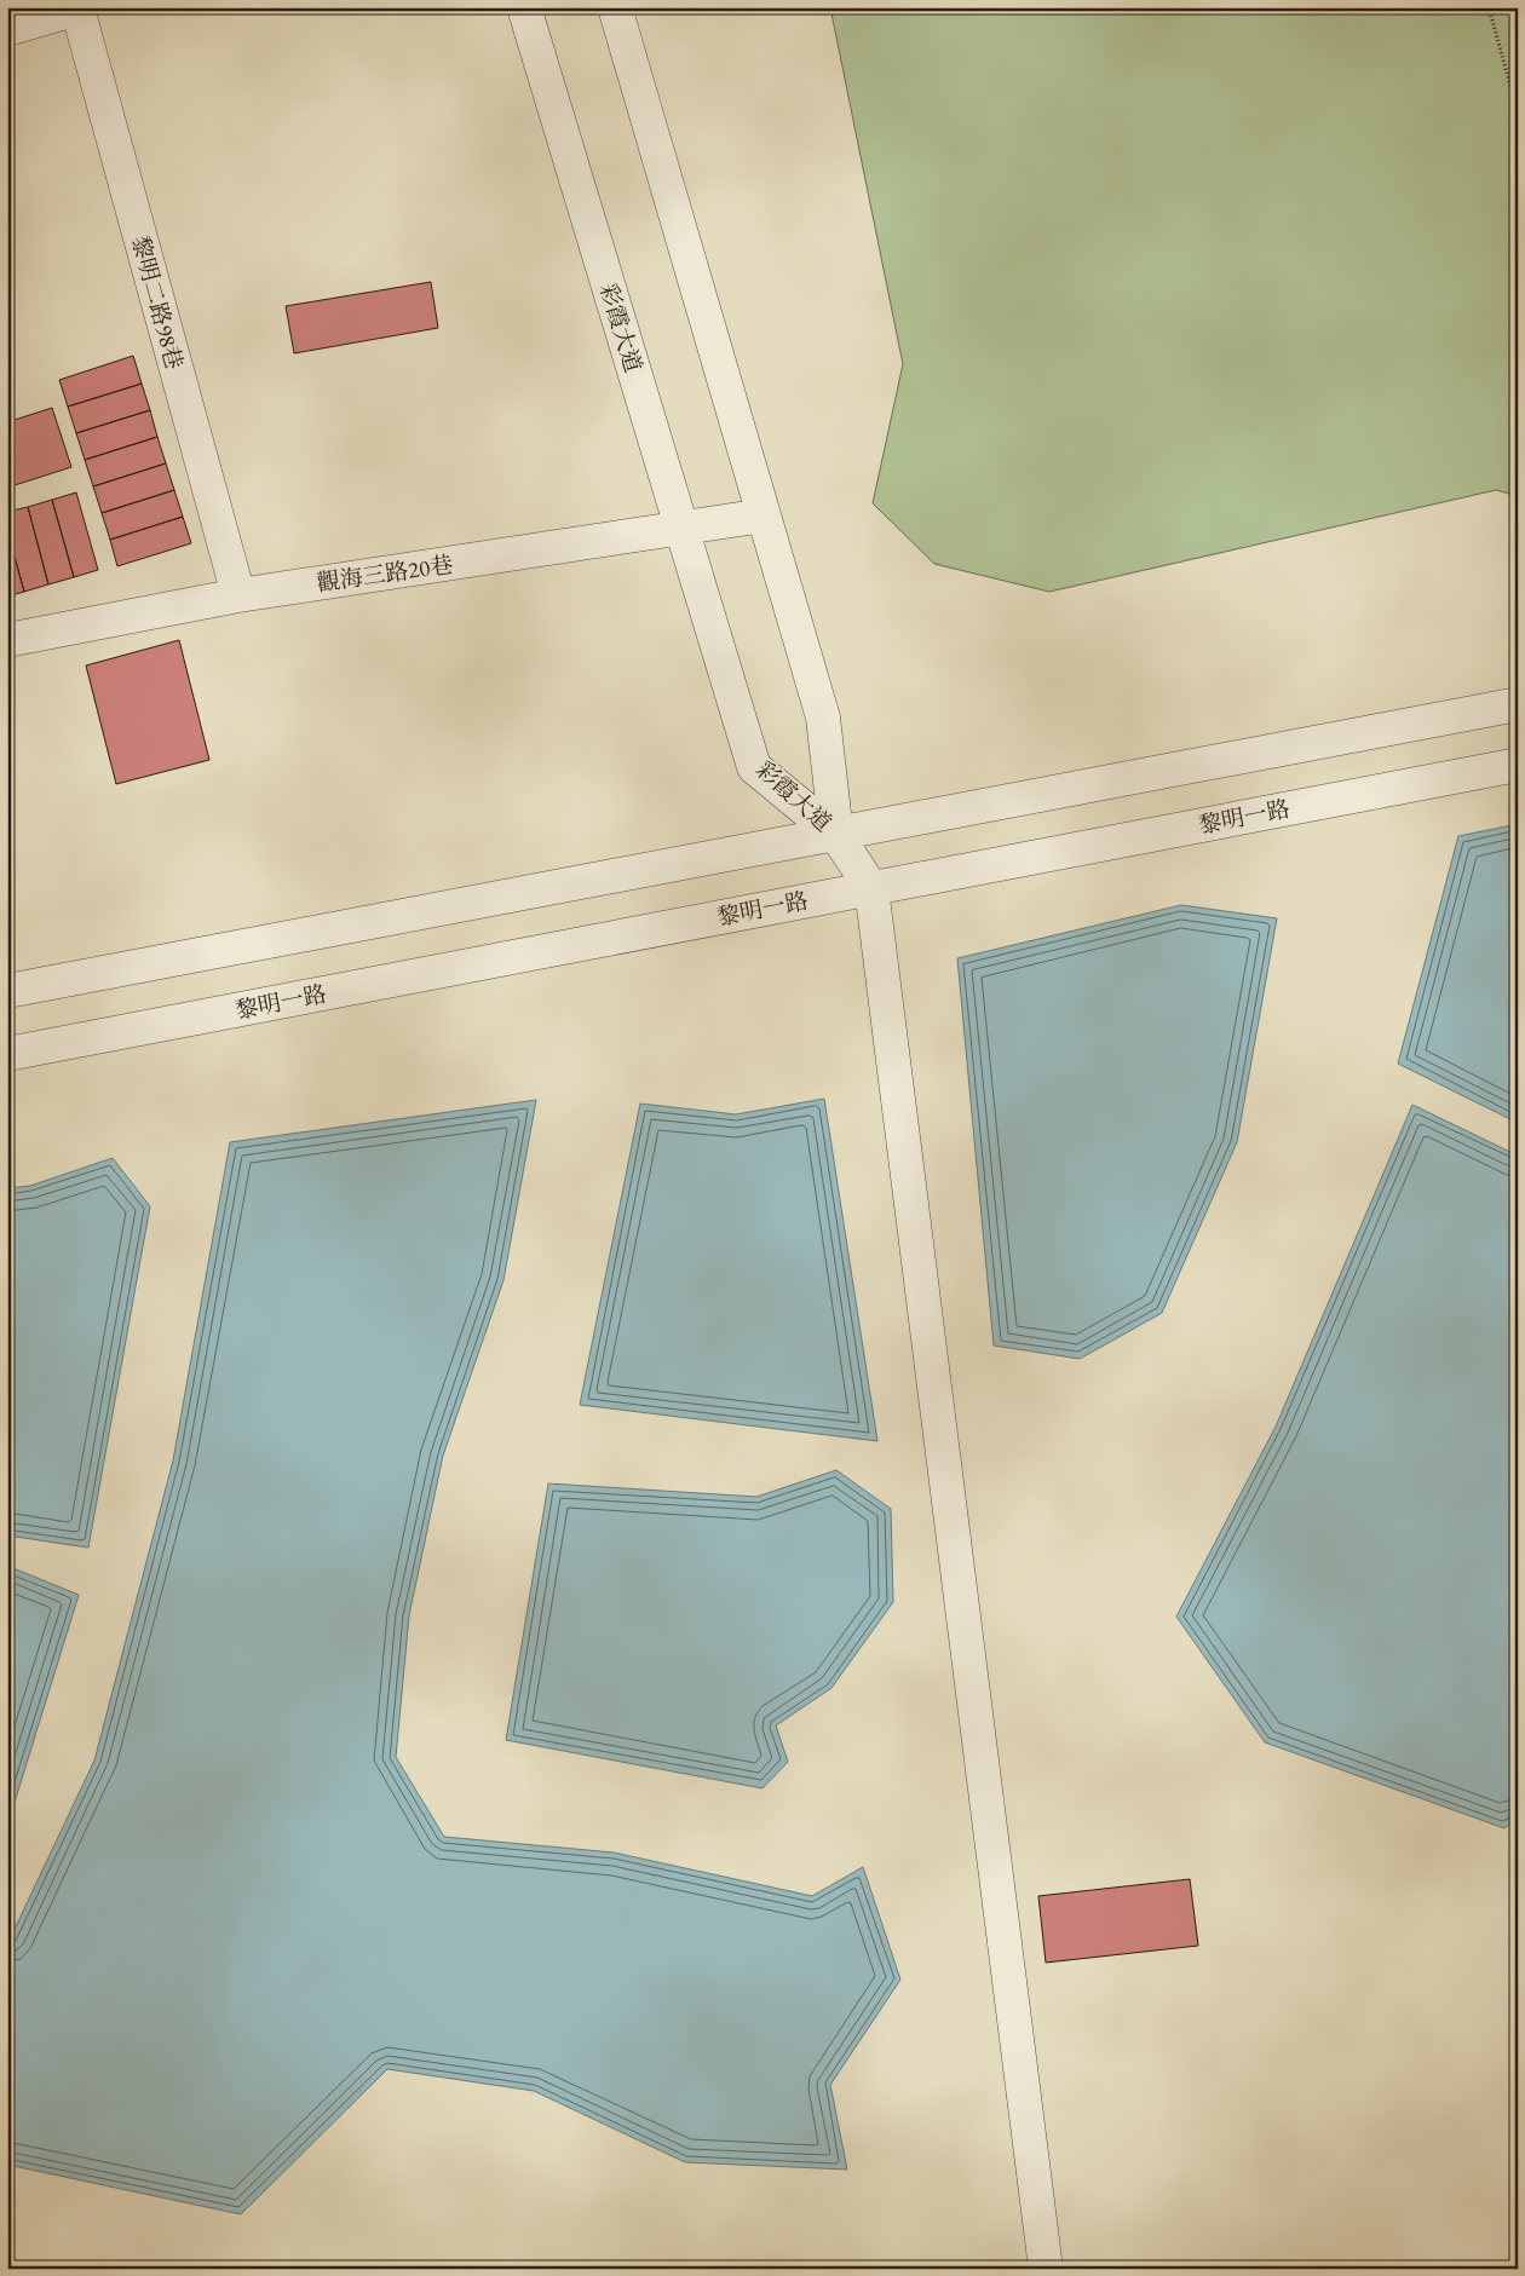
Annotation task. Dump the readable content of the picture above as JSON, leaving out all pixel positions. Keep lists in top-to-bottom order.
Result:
{
  "streets": {
    "street": [
      "黎明二路98巷",
      "彩霞大道",
      "觀海三路20巷",
      "黎明一路"
    ]
  },
  "crossings": [
    ["黎明二路98巷", "觀海三路20巷"],
    ["彩霞大道", "觀海三路20巷"]
  ]
}
